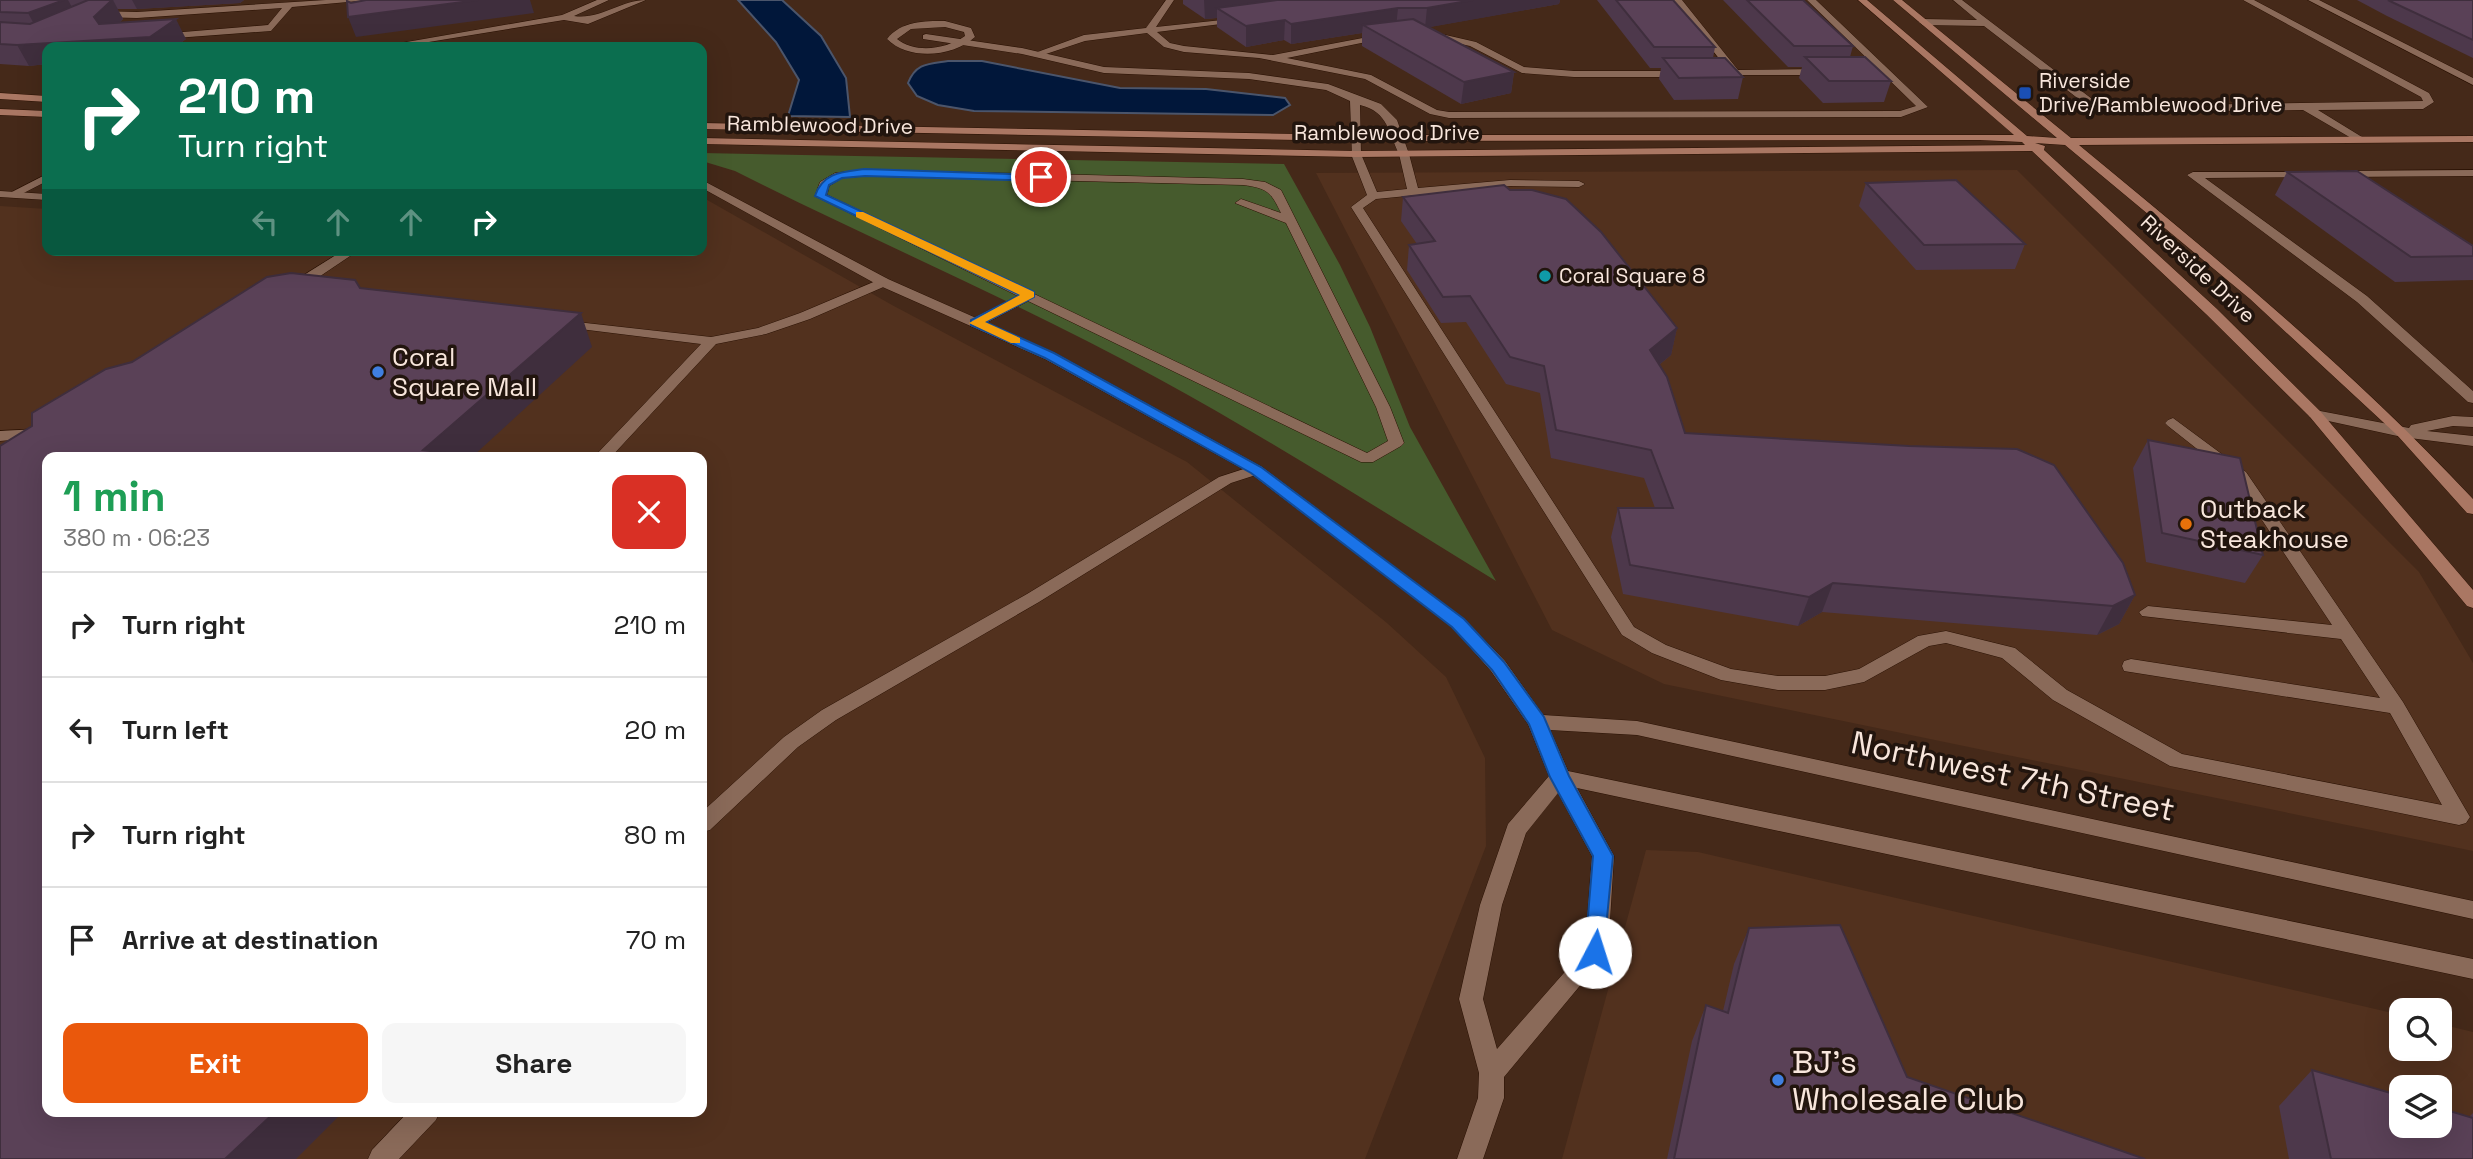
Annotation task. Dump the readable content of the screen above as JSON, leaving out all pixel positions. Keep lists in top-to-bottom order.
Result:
{
  "streets": {
    "street": ["Ramblewood Drive", "Riverside Drive", "Northwest 7th Street"]
  },
  "crossings": [
    ["Ramblewood Drive", "Riverside Drive"]
  ],
  "places": {
    "transit": ["Riverside Drive/Ramblewood Drive"],
    "other": [
      "Coral Square 8",
      "Coral Square Mall",
      "Outback Steakhouse",
      "BJ's Wholesale Club"
    ]
  },
  "page": {
    "turn": ["210 m", "Turn right"],
    "heading": ["1 min", "380 m · 06:23"],
    "list": [
      {
        "name": "Turn right",
        "value": "210 m"
      },
      {
        "name": "Turn left",
        "value": "20 m"
      },
      {
        "name": "Turn right",
        "value": "80 m"
      },
      {
        "name": "Arrive at destination",
        "value": "70 m"
      }
    ],
    "buttons": ["Exit", "Share"]
  }
}
